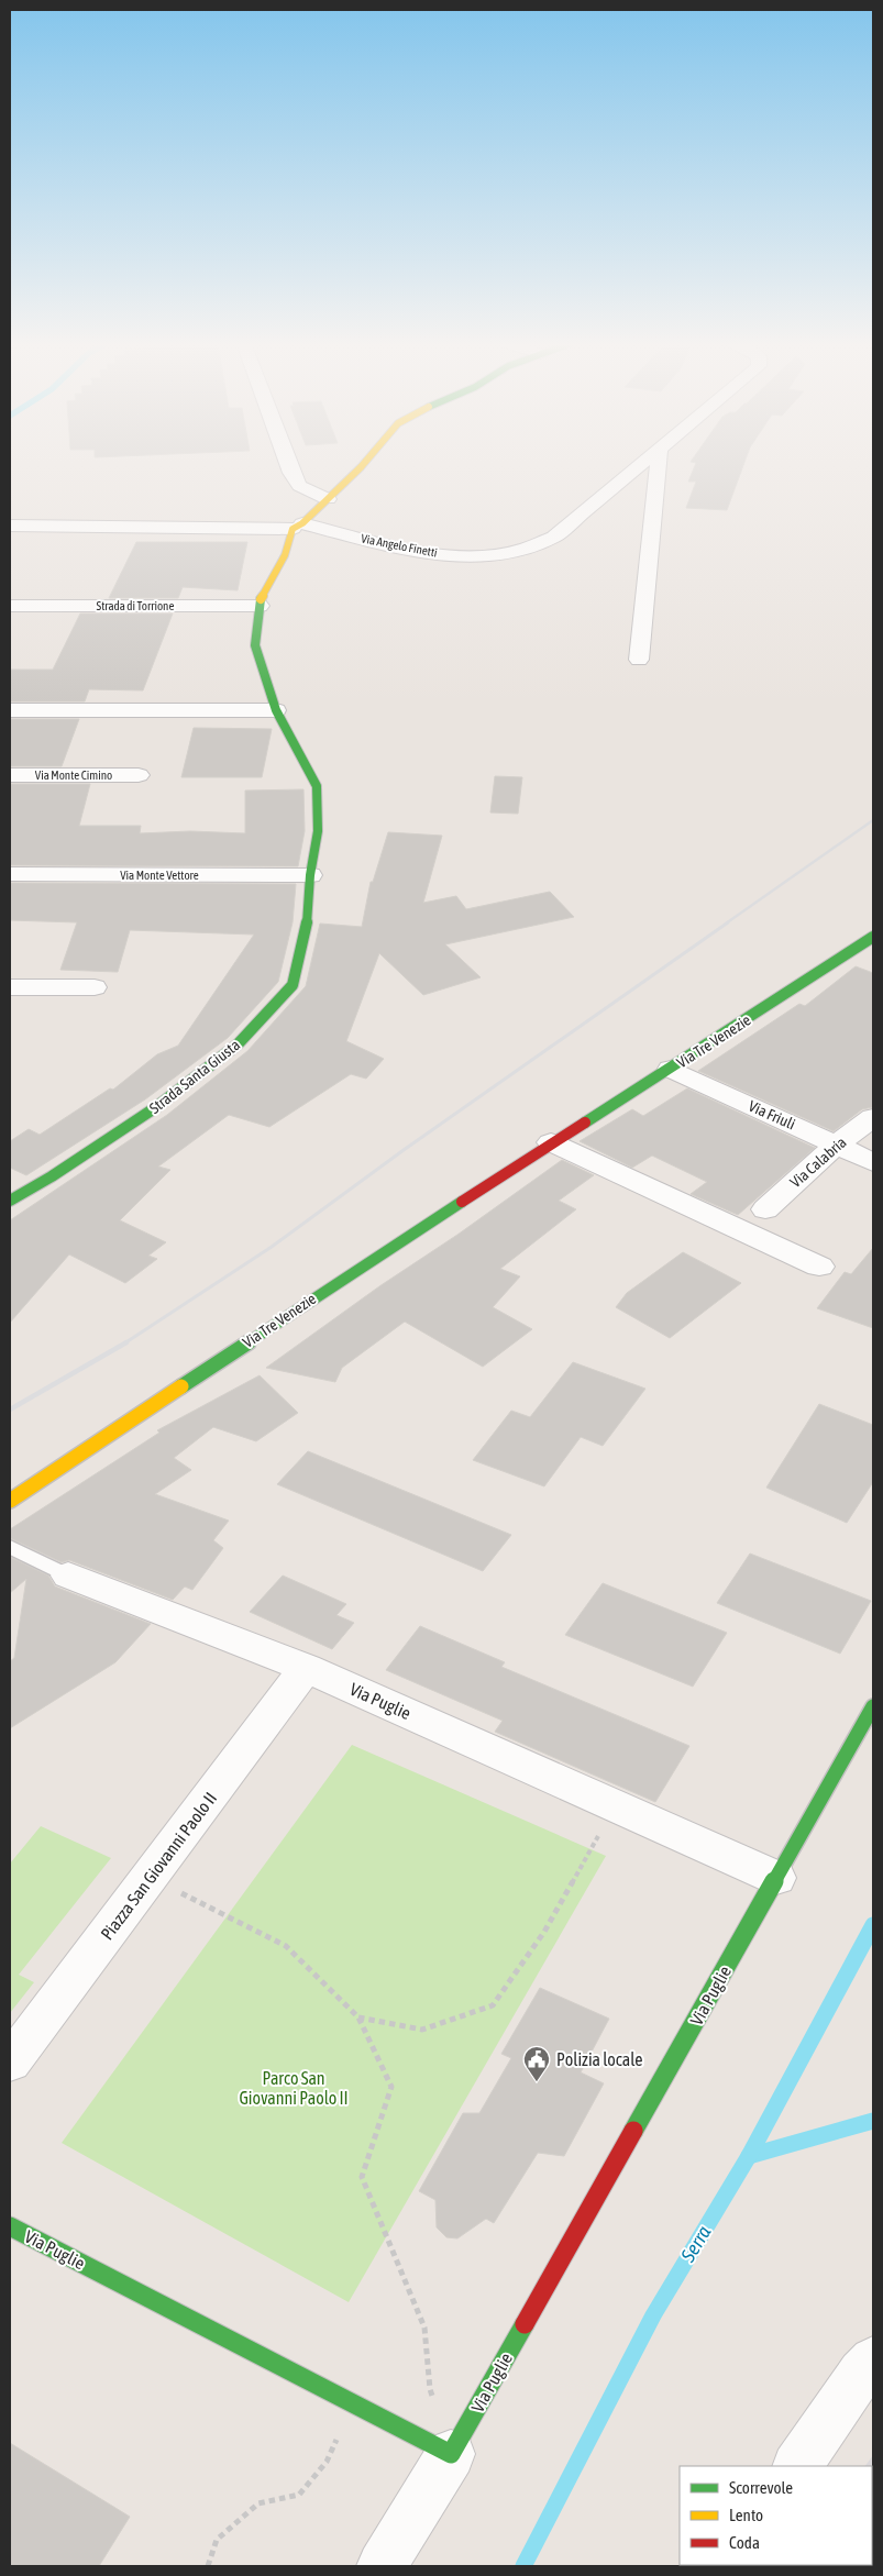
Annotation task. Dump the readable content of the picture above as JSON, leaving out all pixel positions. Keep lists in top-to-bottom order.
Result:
{
  "streets": {
    "street": [
      "Via Angelo Finetti",
      "Strada di Torrione",
      "Via Monte Cimino",
      "Via Monte Vettore",
      "Via Tre Venezie",
      "Strada Santa Giusta",
      "Via Friuli",
      "Via Calabria",
      "Via Puglie",
      "Piazza San Giovanni Paolo II"
    ]
  },
  "crossings": [
    ["Via Angelo Finetti", "Strada Santa Giusta"],
    ["Strada di Torrione", "Strada Santa Giusta"],
    ["Via Monte Vettore", "Strada Santa Giusta"],
    ["Via Tre Venezie", "Via Friuli"],
    ["Via Friuli", "Via Calabria"],
    ["Via Puglie", "Piazza San Giovanni Paolo II"]
  ],
  "water": ["Serra"],
  "parks": ["Parco San Giovanni Paolo II"],
  "places": {
    "public building": ["Polizia locale"]
  },
  "legend": ["Scorrevole", "Lento", "Coda"]
}
